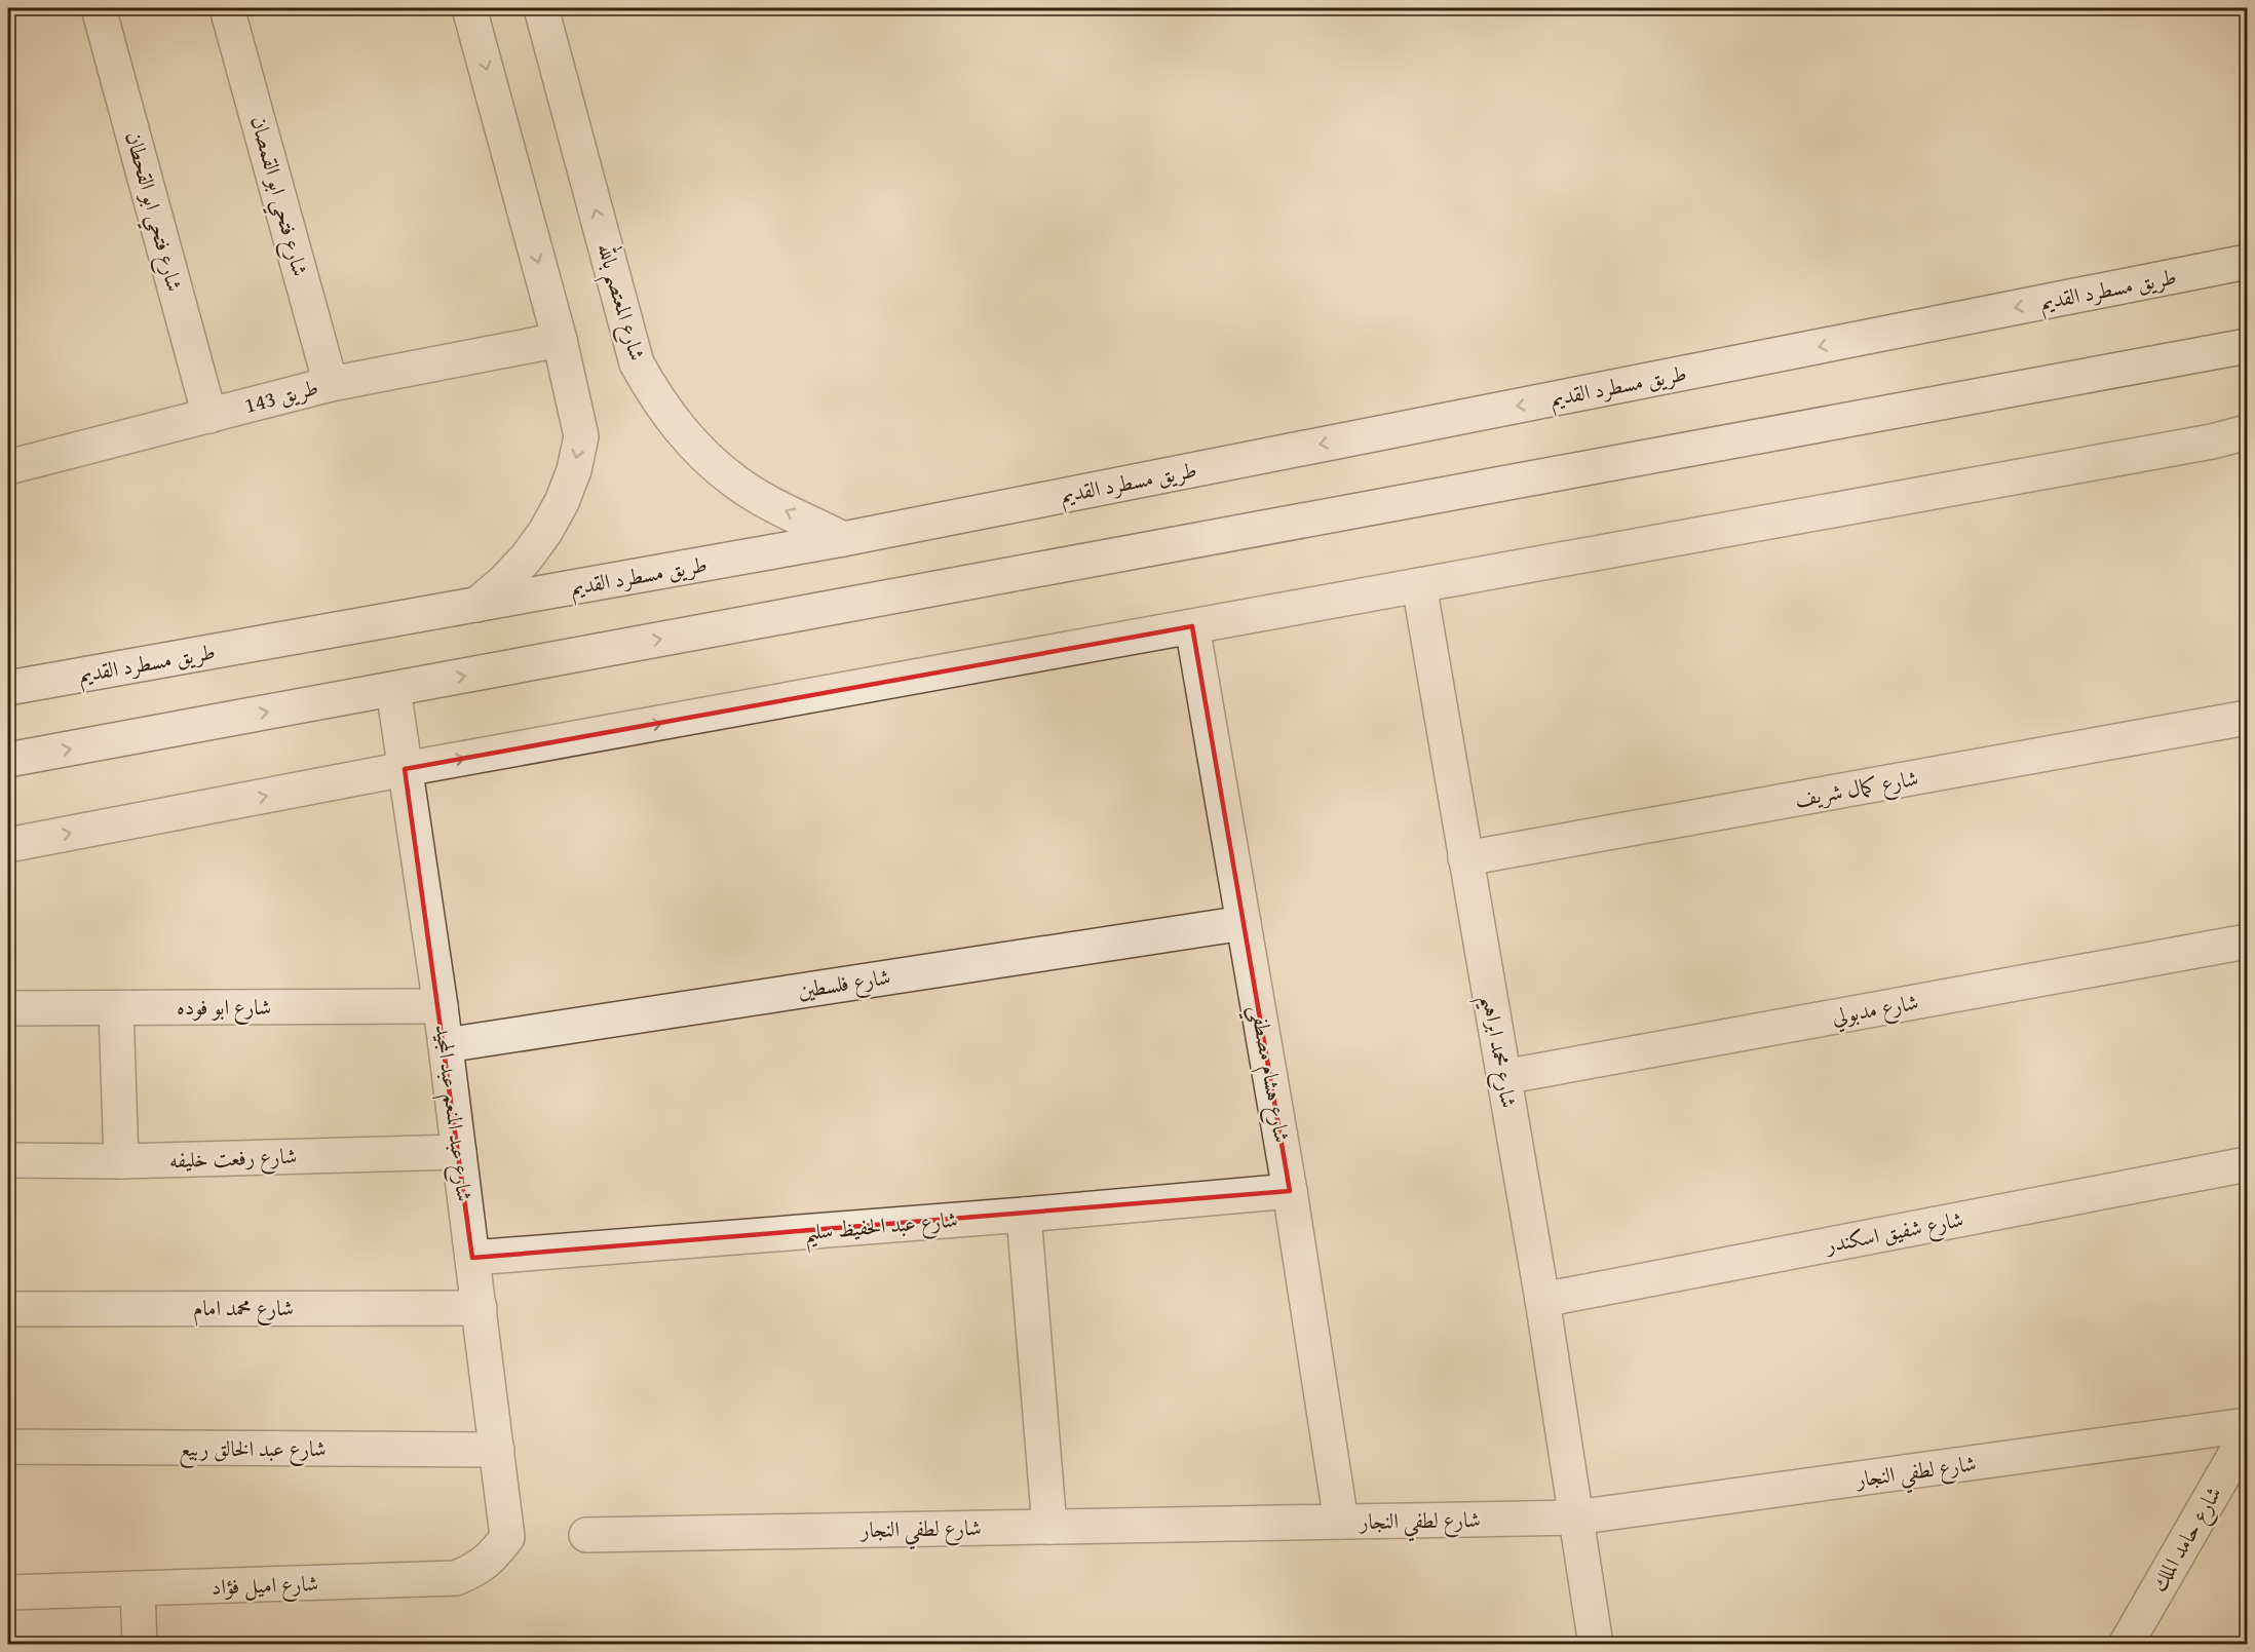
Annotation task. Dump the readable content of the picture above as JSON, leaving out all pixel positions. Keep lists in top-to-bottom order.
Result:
{
  "streets": {
    "street": [
      "شارع فتحي ابو القمصان",
      "شارع فتحي ابو القحطان",
      "طريق مسطرد القديم",
      "شارع المعتصم بالله",
      "طريق 143",
      "شارع كمال شريف",
      "شارع فلسطين",
      "شارع ابو فوده",
      "شارع مدبولي",
      "شارع محمد ابراهيم",
      "شارع هشام مصطفي",
      "شارع عبد المنعم عبد المجيد",
      "شارع رفعت خليفه",
      "شارع عبد الحفيظ سليم",
      "شارع شفيق اسكندر",
      "شارع محمد امام",
      "شارع عبد الخالق ربيع",
      "شارع لطفي النجار",
      "شارع حامد الملك",
      "شارع اميل فؤاد"
    ]
  },
  "crossings": [
    ["شارع فتحي ابو القمصان", "طريق 143"],
    ["شارع فتحي ابو القحطان", "طريق 143"],
    ["طريق مسطرد القديم", "شارع المعتصم بالله"],
    ["شارع كمال شريف", "شارع محمد ابراهيم"],
    ["شارع فلسطين", "شارع هشام مصطفي"],
    ["شارع فلسطين", "شارع عبد المنعم عبد المجيد"],
    ["شارع ابو فوده", "شارع عبد المنعم عبد المجيد"],
    ["شارع مدبولي", "شارع محمد ابراهيم"],
    ["شارع محمد ابراهيم", "شارع شفيق اسكندر"],
    ["شارع محمد ابراهيم", "شارع لطفي النجار"],
    ["شارع هشام مصطفي", "شارع عبد الحفيظ سليم"],
    ["شارع هشام مصطفي", "شارع لطفي النجار"],
    ["شارع عبد المنعم عبد المجيد", "شارع رفعت خليفه"],
    ["شارع عبد المنعم عبد المجيد", "شارع عبد الحفيظ سليم"],
    ["شارع عبد المنعم عبد المجيد", "شارع محمد امام"],
    ["شارع عبد المنعم عبد المجيد", "شارع عبد الخالق ربيع"],
    ["شارع عبد المنعم عبد المجيد", "شارع اميل فؤاد"]
  ]
}
